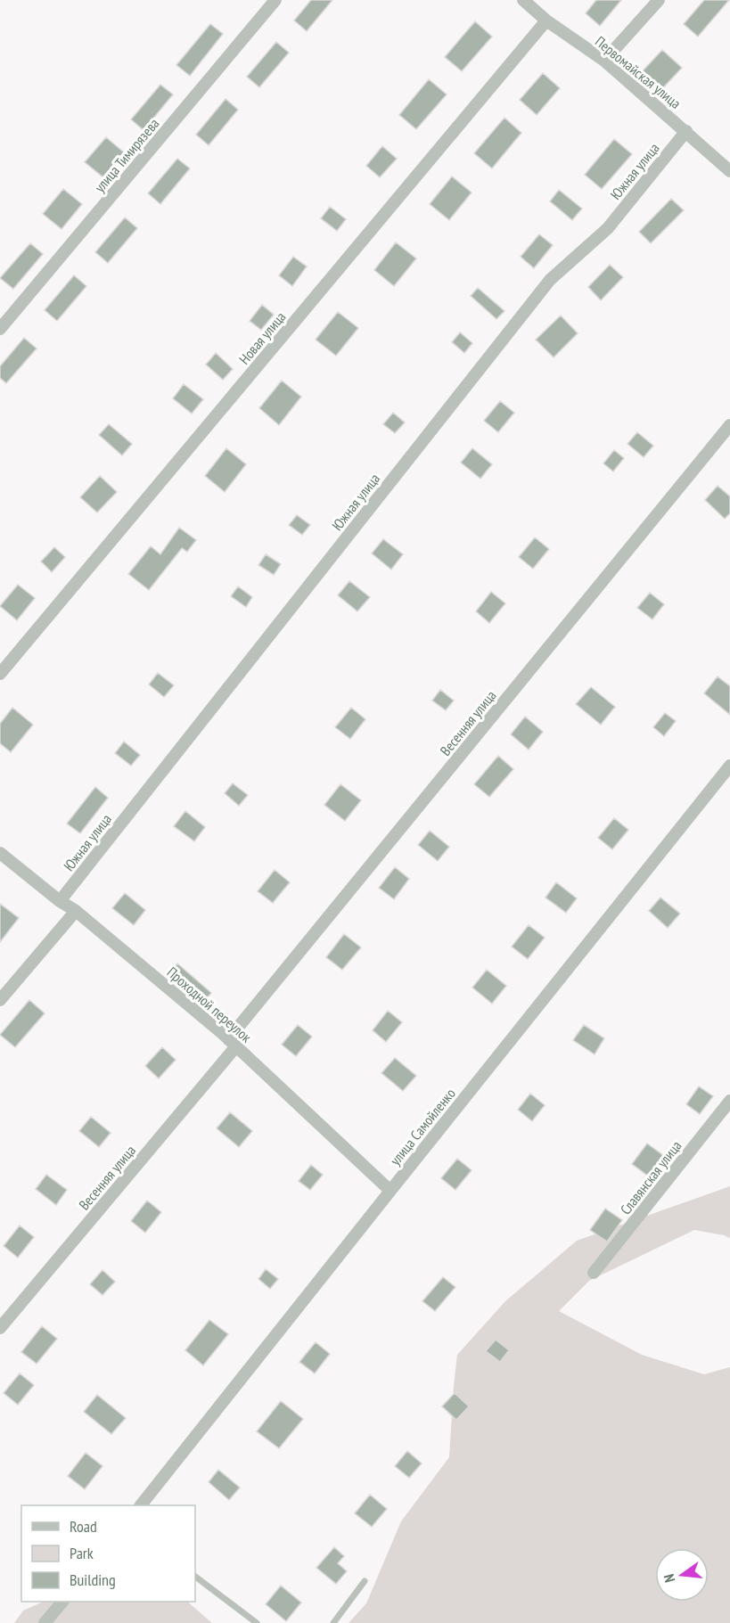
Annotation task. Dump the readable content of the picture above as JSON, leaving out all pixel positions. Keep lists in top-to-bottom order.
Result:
{
  "streets": {
    "street": [
      "Первомайская улица",
      "улица Тимирязева",
      "Южная улица",
      "Новая улица",
      "Весенняя улица",
      "Проходной переулок",
      "улица Самойленко",
      "Славянская улица"
    ]
  },
  "crossings": [
    ["Первомайская улица", "Южная улица"],
    ["Первомайская улица", "Новая улица"],
    ["Южная улица", "Проходной переулок"],
    ["Весенняя улица", "Проходной переулок"],
    ["Проходной переулок", "улица Самойленко"]
  ],
  "legend": ["Road", "Park", "Building"],
  "north": "left"
}
